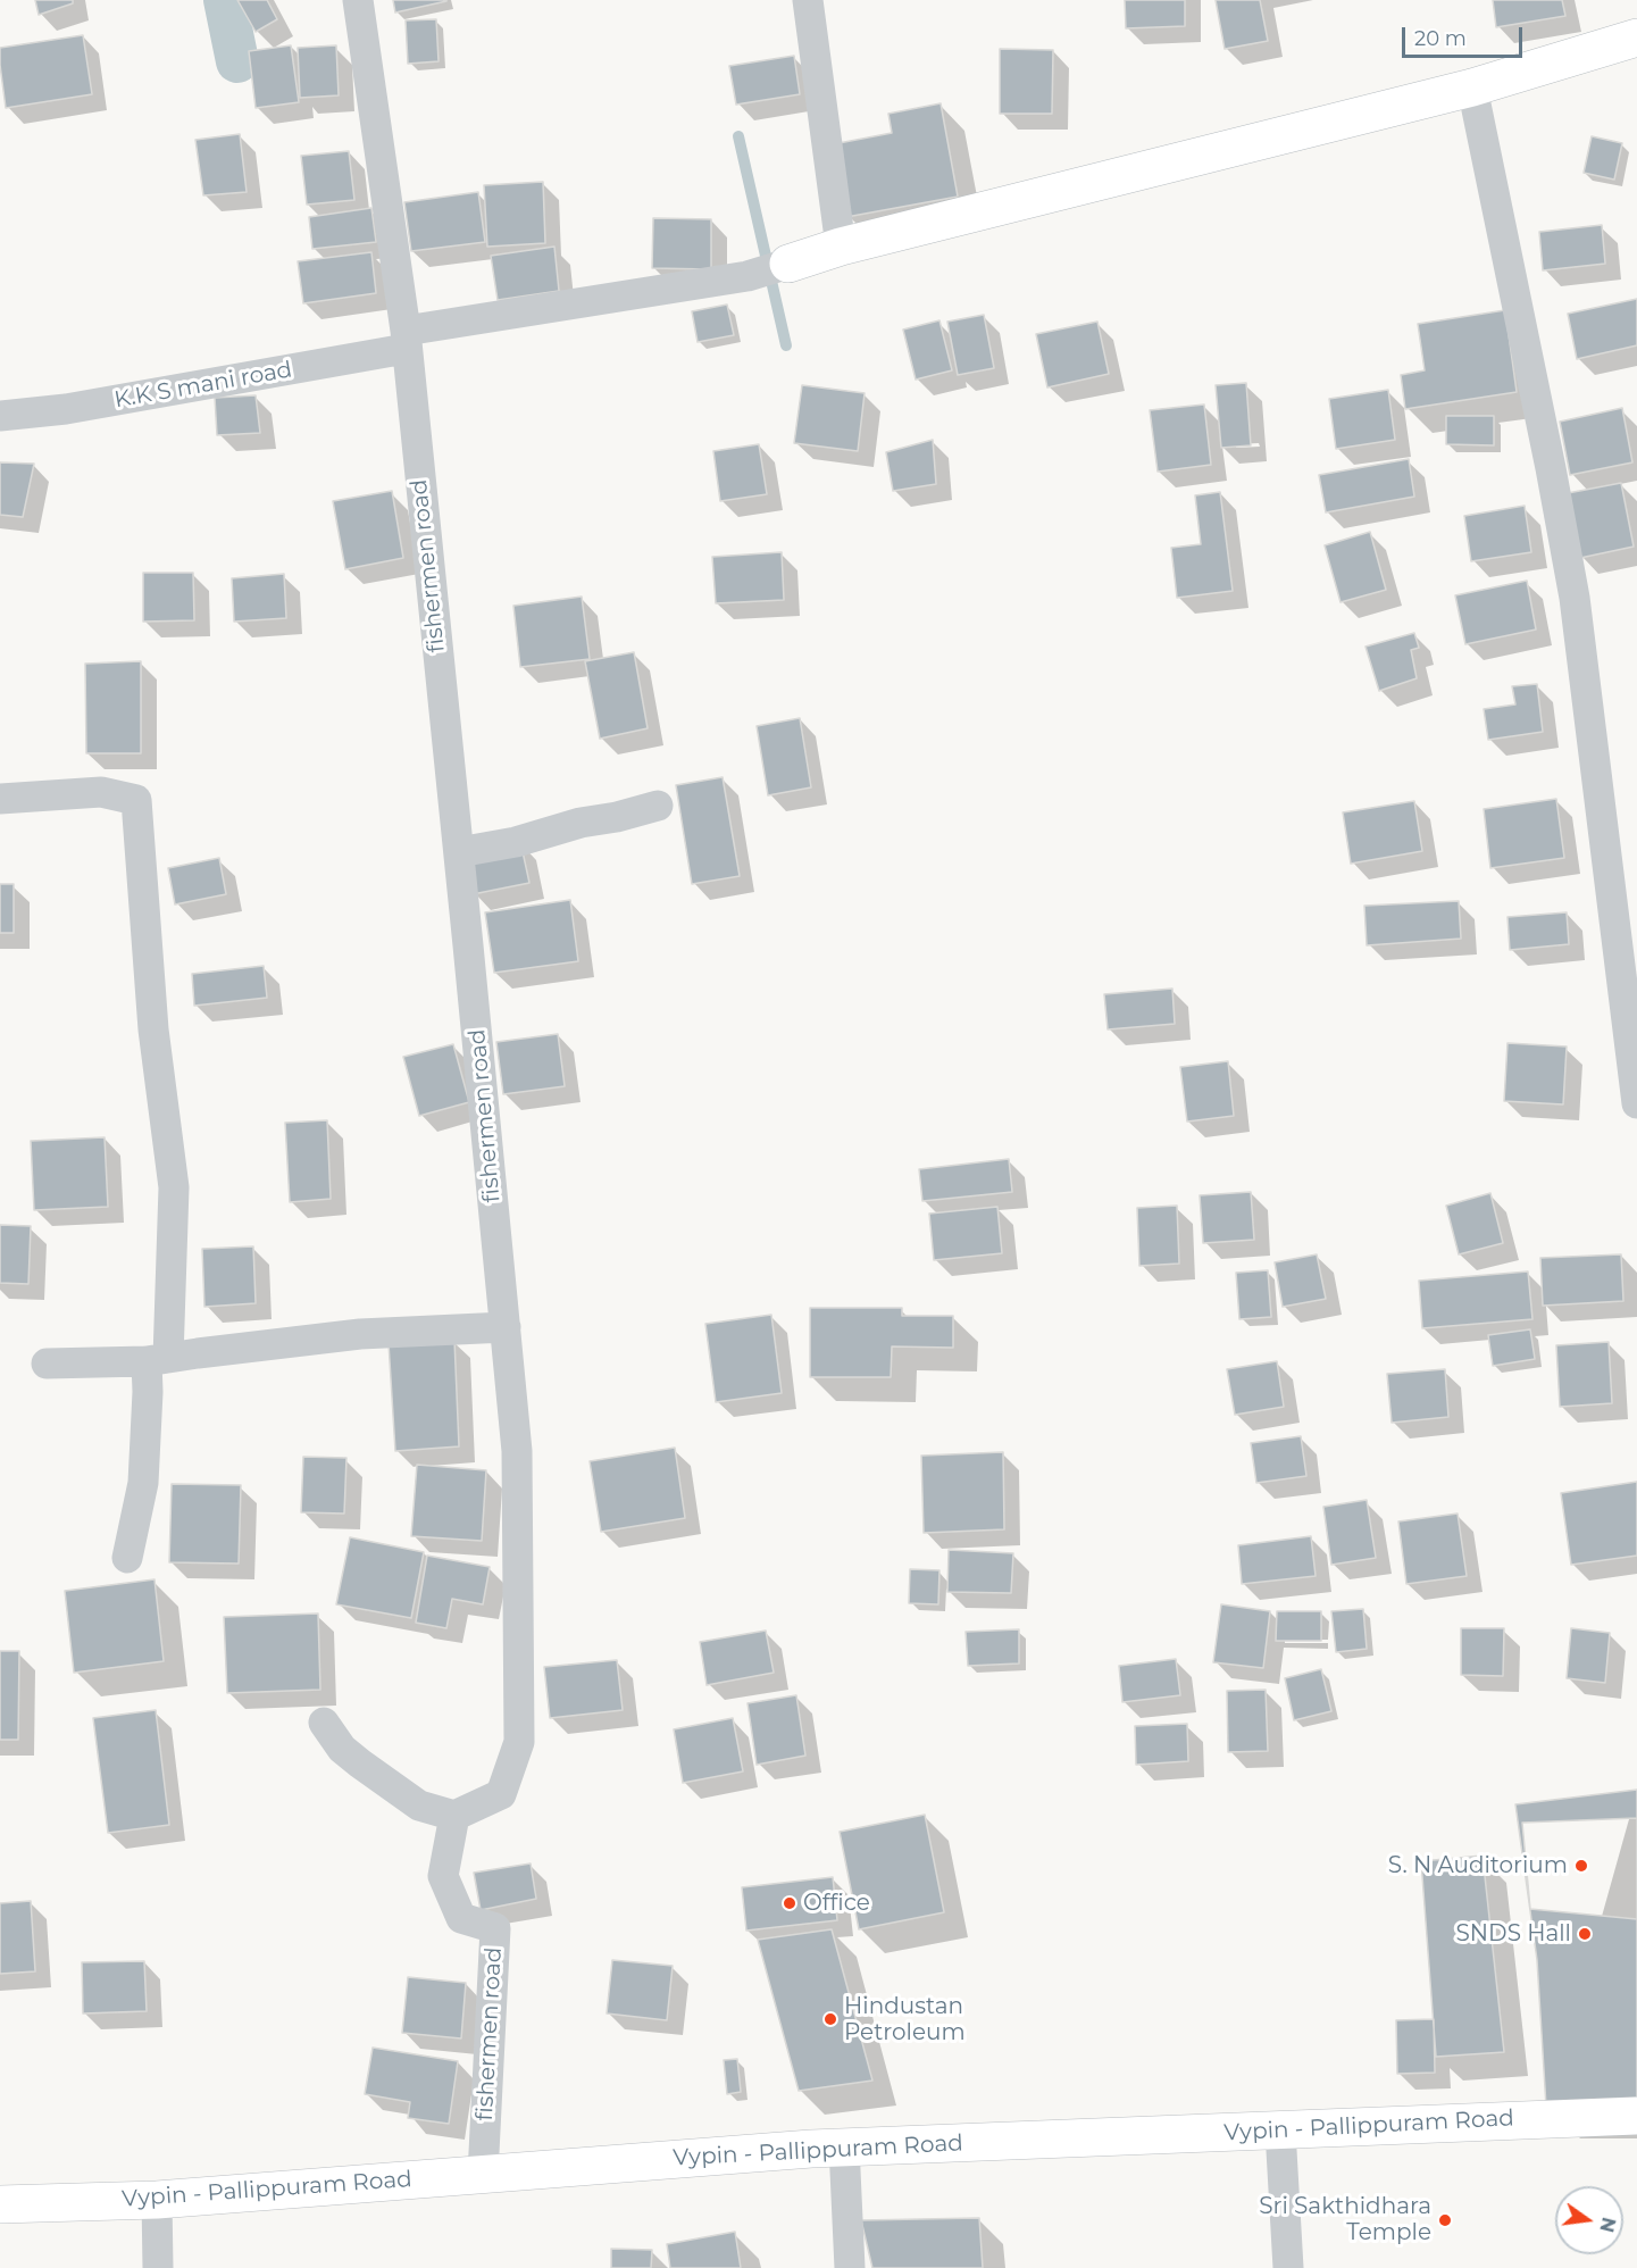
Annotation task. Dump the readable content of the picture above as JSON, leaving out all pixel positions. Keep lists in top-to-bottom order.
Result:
{
  "streets": {
    "main road": ["Vypin - Pallippuram Road"],
    "street": ["K.K S mani road", "fishermen road"]
  },
  "crossings": [
    ["K.K S mani road", "fishermen road"],
    ["fishermen road", "Vypin - Pallippuram Road"]
  ],
  "places": [
    "S. N Auditorium",
    "Office",
    "SNDS Hall",
    "Hindustan Petroleum",
    "Sri Sakthidhara Temple"
  ],
  "scale_bar": "20 m",
  "north": "right"
}
